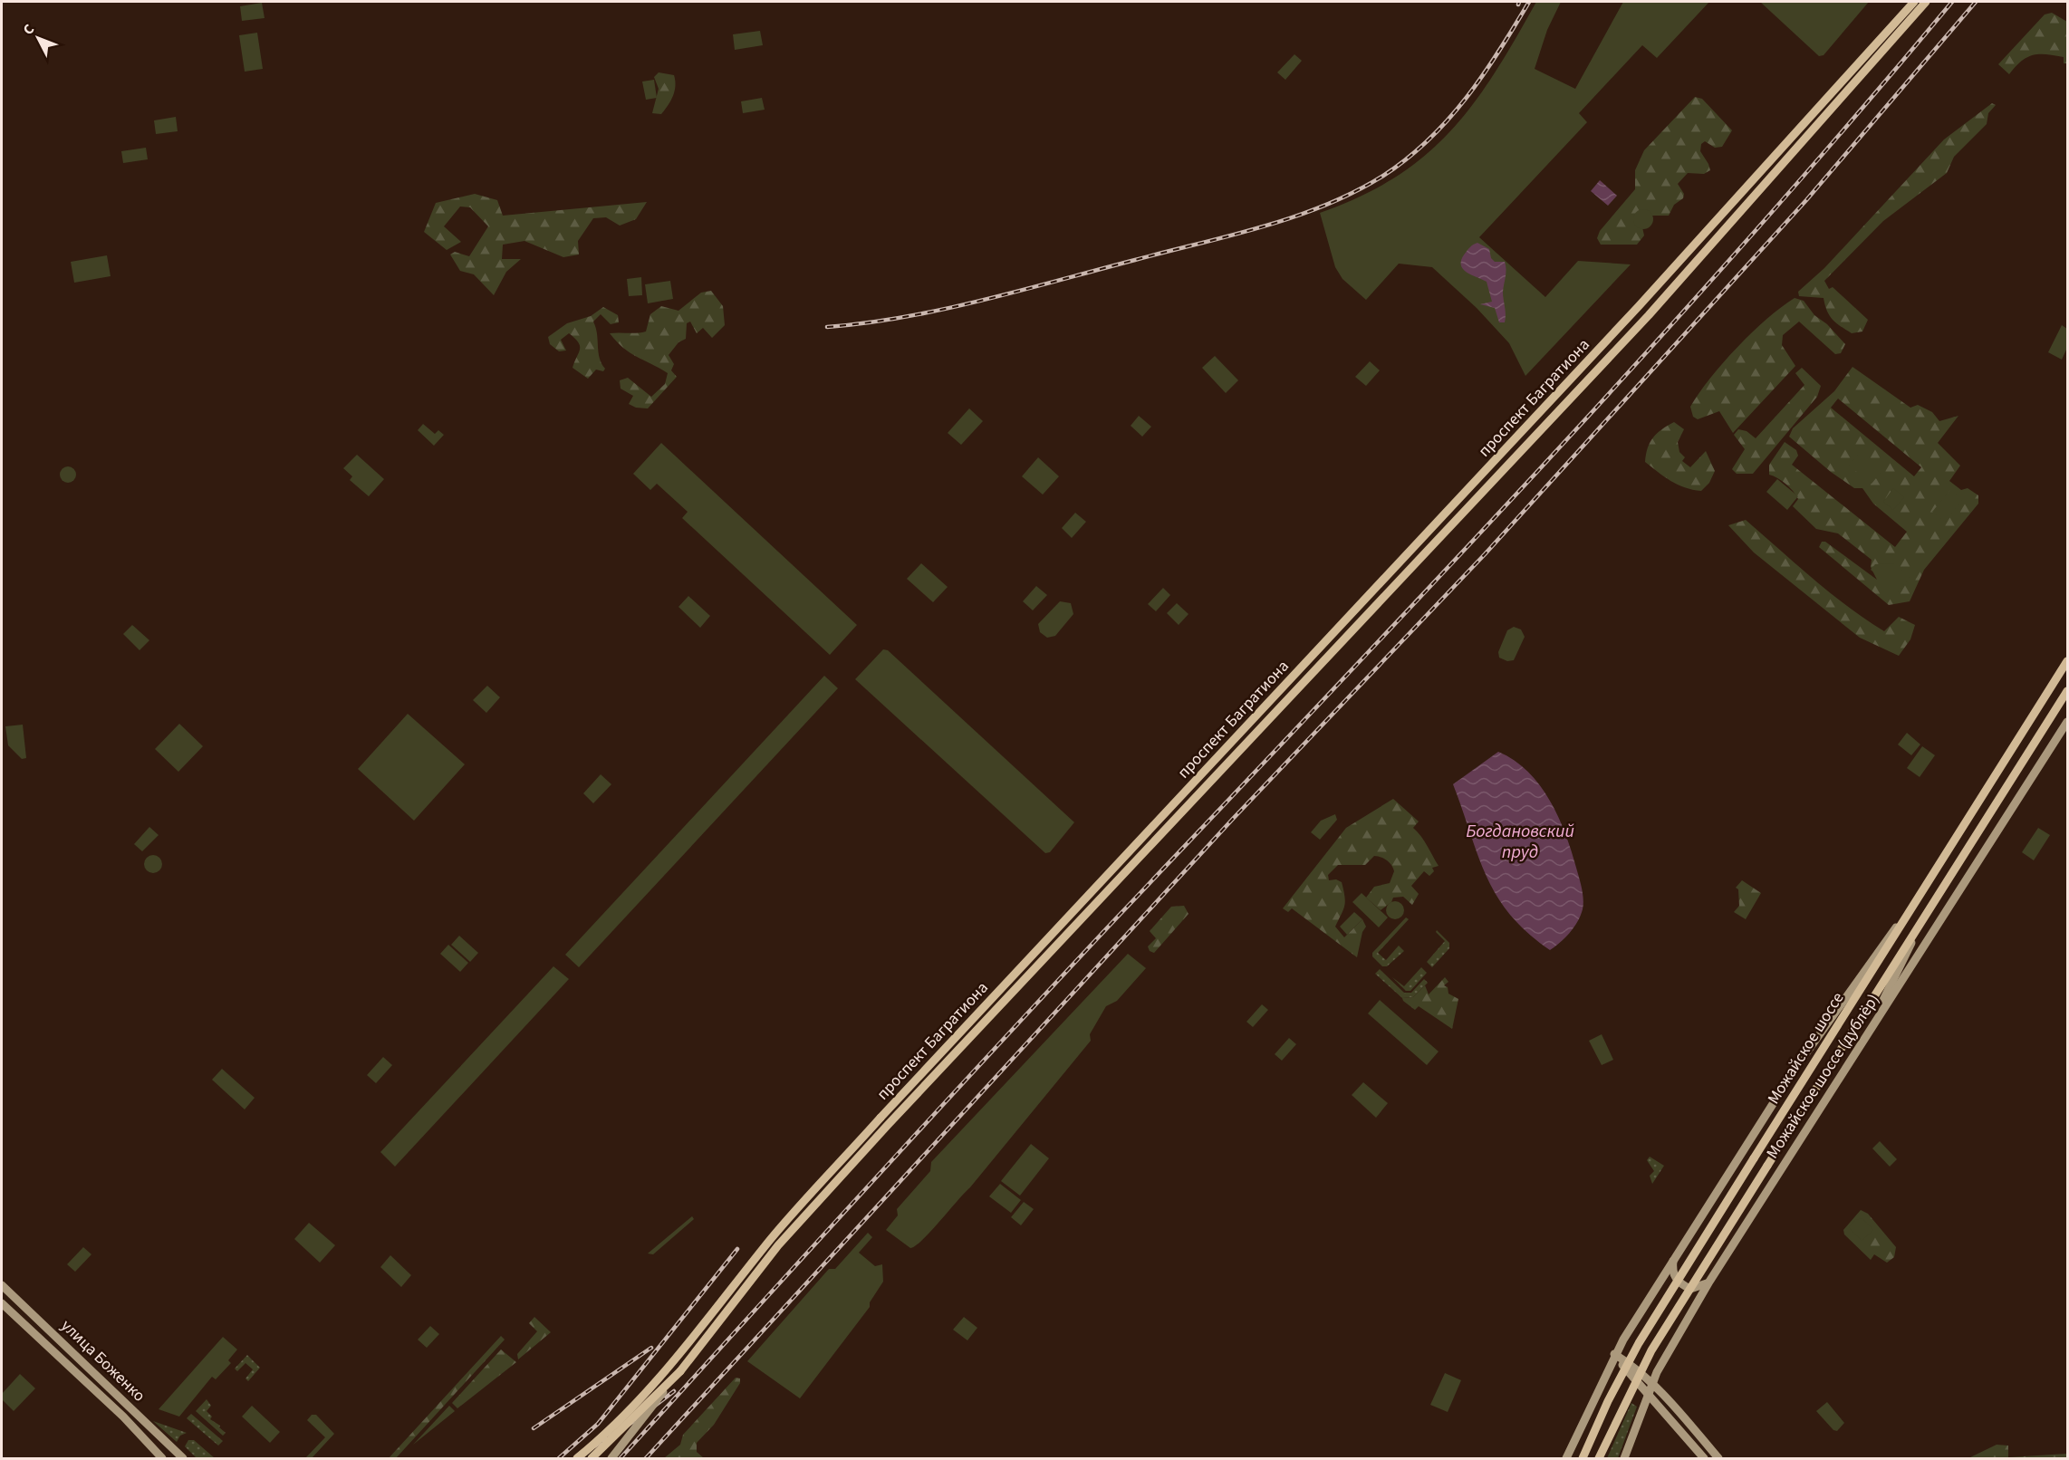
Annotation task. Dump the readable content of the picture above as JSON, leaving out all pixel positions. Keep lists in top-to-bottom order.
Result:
{
  "streets": {
    "main road": [
      "проспект Багратиона",
      "Можайское шоссе",
      "Можайское шоссе (дублёр)",
      "улица Боженко"
    ]
  },
  "crossings": [
    ["Можайское шоссе", "Можайское шоссе (дублёр)"]
  ],
  "water": ["Богдановский пруд"],
  "north": "top left"
}
